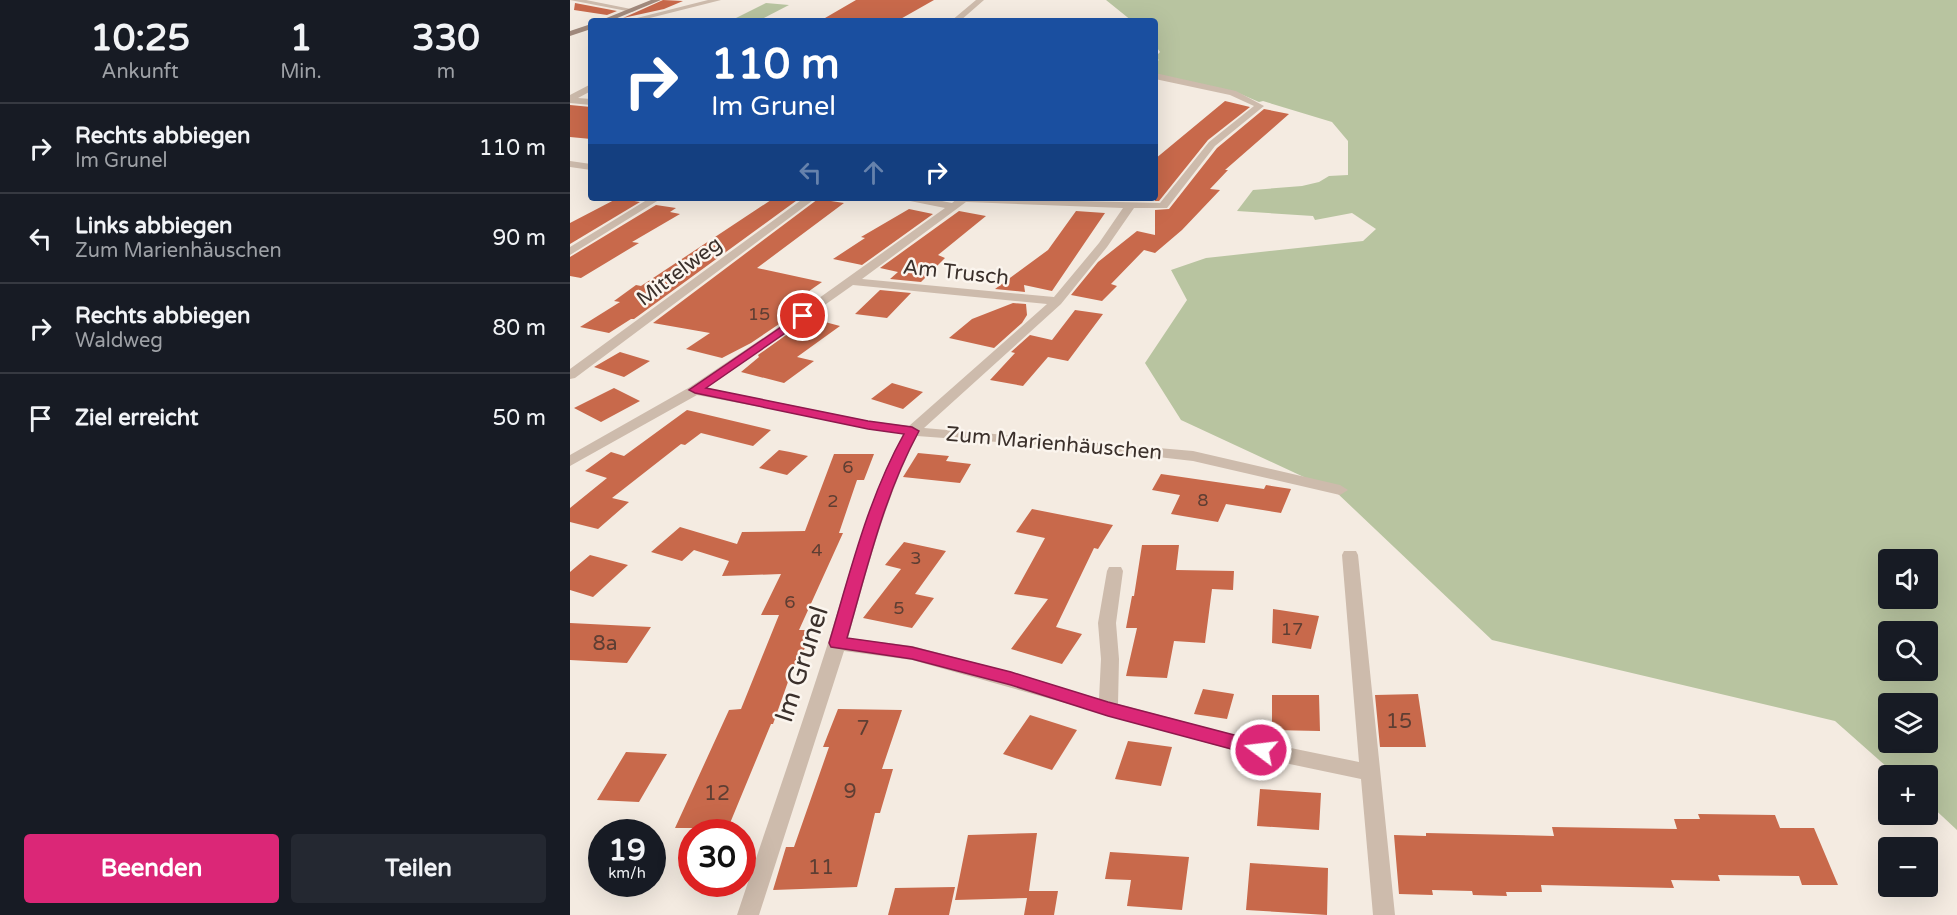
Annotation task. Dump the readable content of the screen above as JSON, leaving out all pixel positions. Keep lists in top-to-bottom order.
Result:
{
  "streets": {
    "street": [
      "Mittelweg",
      "Am Trusch",
      "Zum Marienhäuschen",
      "Im Grunel"
    ]
  },
  "crossings": [
    ["Am Trusch", "Im Grunel"],
    ["Zum Marienhäuschen", "Im Grunel"]
  ],
  "house_numbers": [
    "15",
    "6",
    "8",
    "2",
    "4",
    "3",
    "6",
    "5",
    "17",
    "8a",
    "15",
    "7",
    "9",
    "12",
    "11"
  ],
  "page": {
    "eta": [
      "10:25",
      "Ankunft",
      "1",
      "Min.",
      "330",
      "m"
    ],
    "turn": ["110 m", "Im Grunel"],
    "list": [
      {
        "name": "Rechts abbiegen",
        "note": "Im Grunel",
        "value": "110 m"
      },
      {
        "name": "Links abbiegen",
        "note": "Zum Marienhäuschen",
        "value": "90 m"
      },
      {
        "name": "Rechts abbiegen",
        "note": "Waldweg",
        "value": "80 m"
      },
      {
        "name": "Ziel erreicht",
        "value": "50 m"
      }
    ],
    "map_buttons": ["+", "−"],
    "speed": "19 km/h",
    "limit": "30",
    "buttons": ["Beenden", "Teilen"]
  }
}
